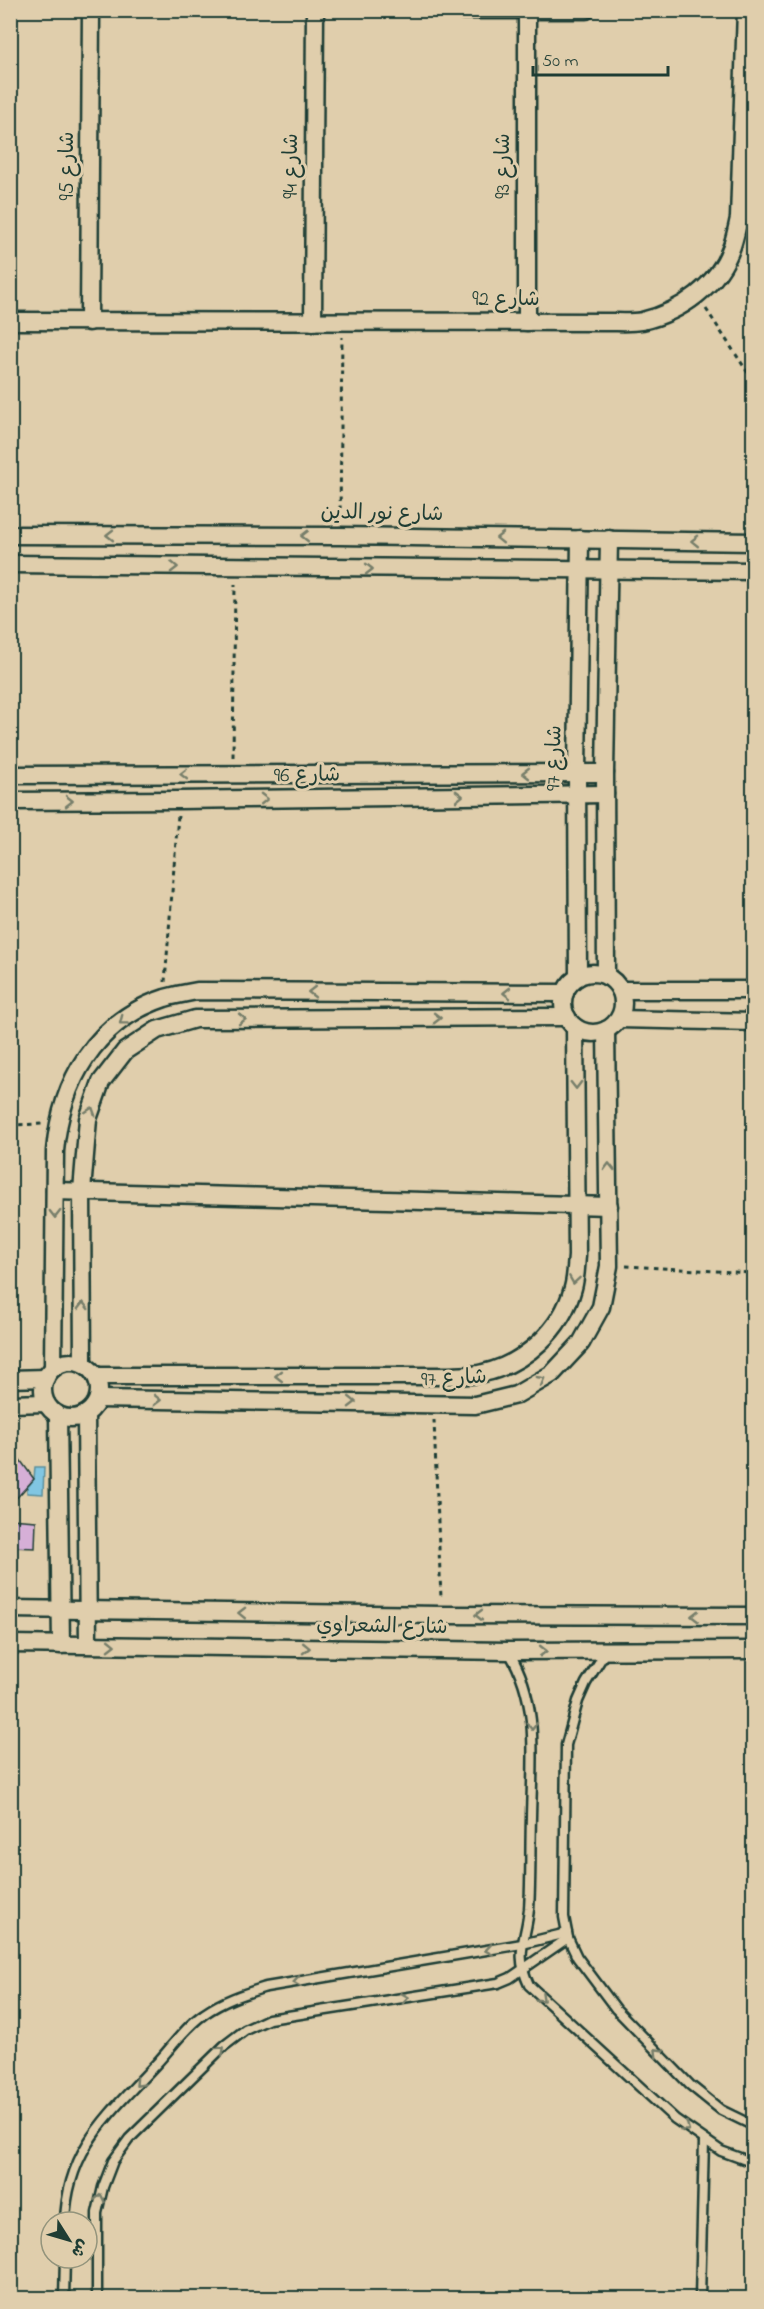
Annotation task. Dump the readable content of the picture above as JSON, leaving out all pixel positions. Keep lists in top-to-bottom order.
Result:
{
  "streets": {
    "street": [
      "شارع 95",
      "شارع 94",
      "شارع 93",
      "شارع 92",
      "شارع نور الدين",
      "شارع 97",
      "شارع 96",
      "شارع الشعراوي"
    ]
  },
  "crossings": [
    ["شارع 95", "شارع 92"],
    ["شارع 94", "شارع 92"],
    ["شارع 93", "شارع 92"],
    ["شارع نور الدين", "شارع 97"],
    ["شارع 97", "شارع 96"]
  ],
  "scale_bar": "50 m",
  "north": "bottom right"
}
